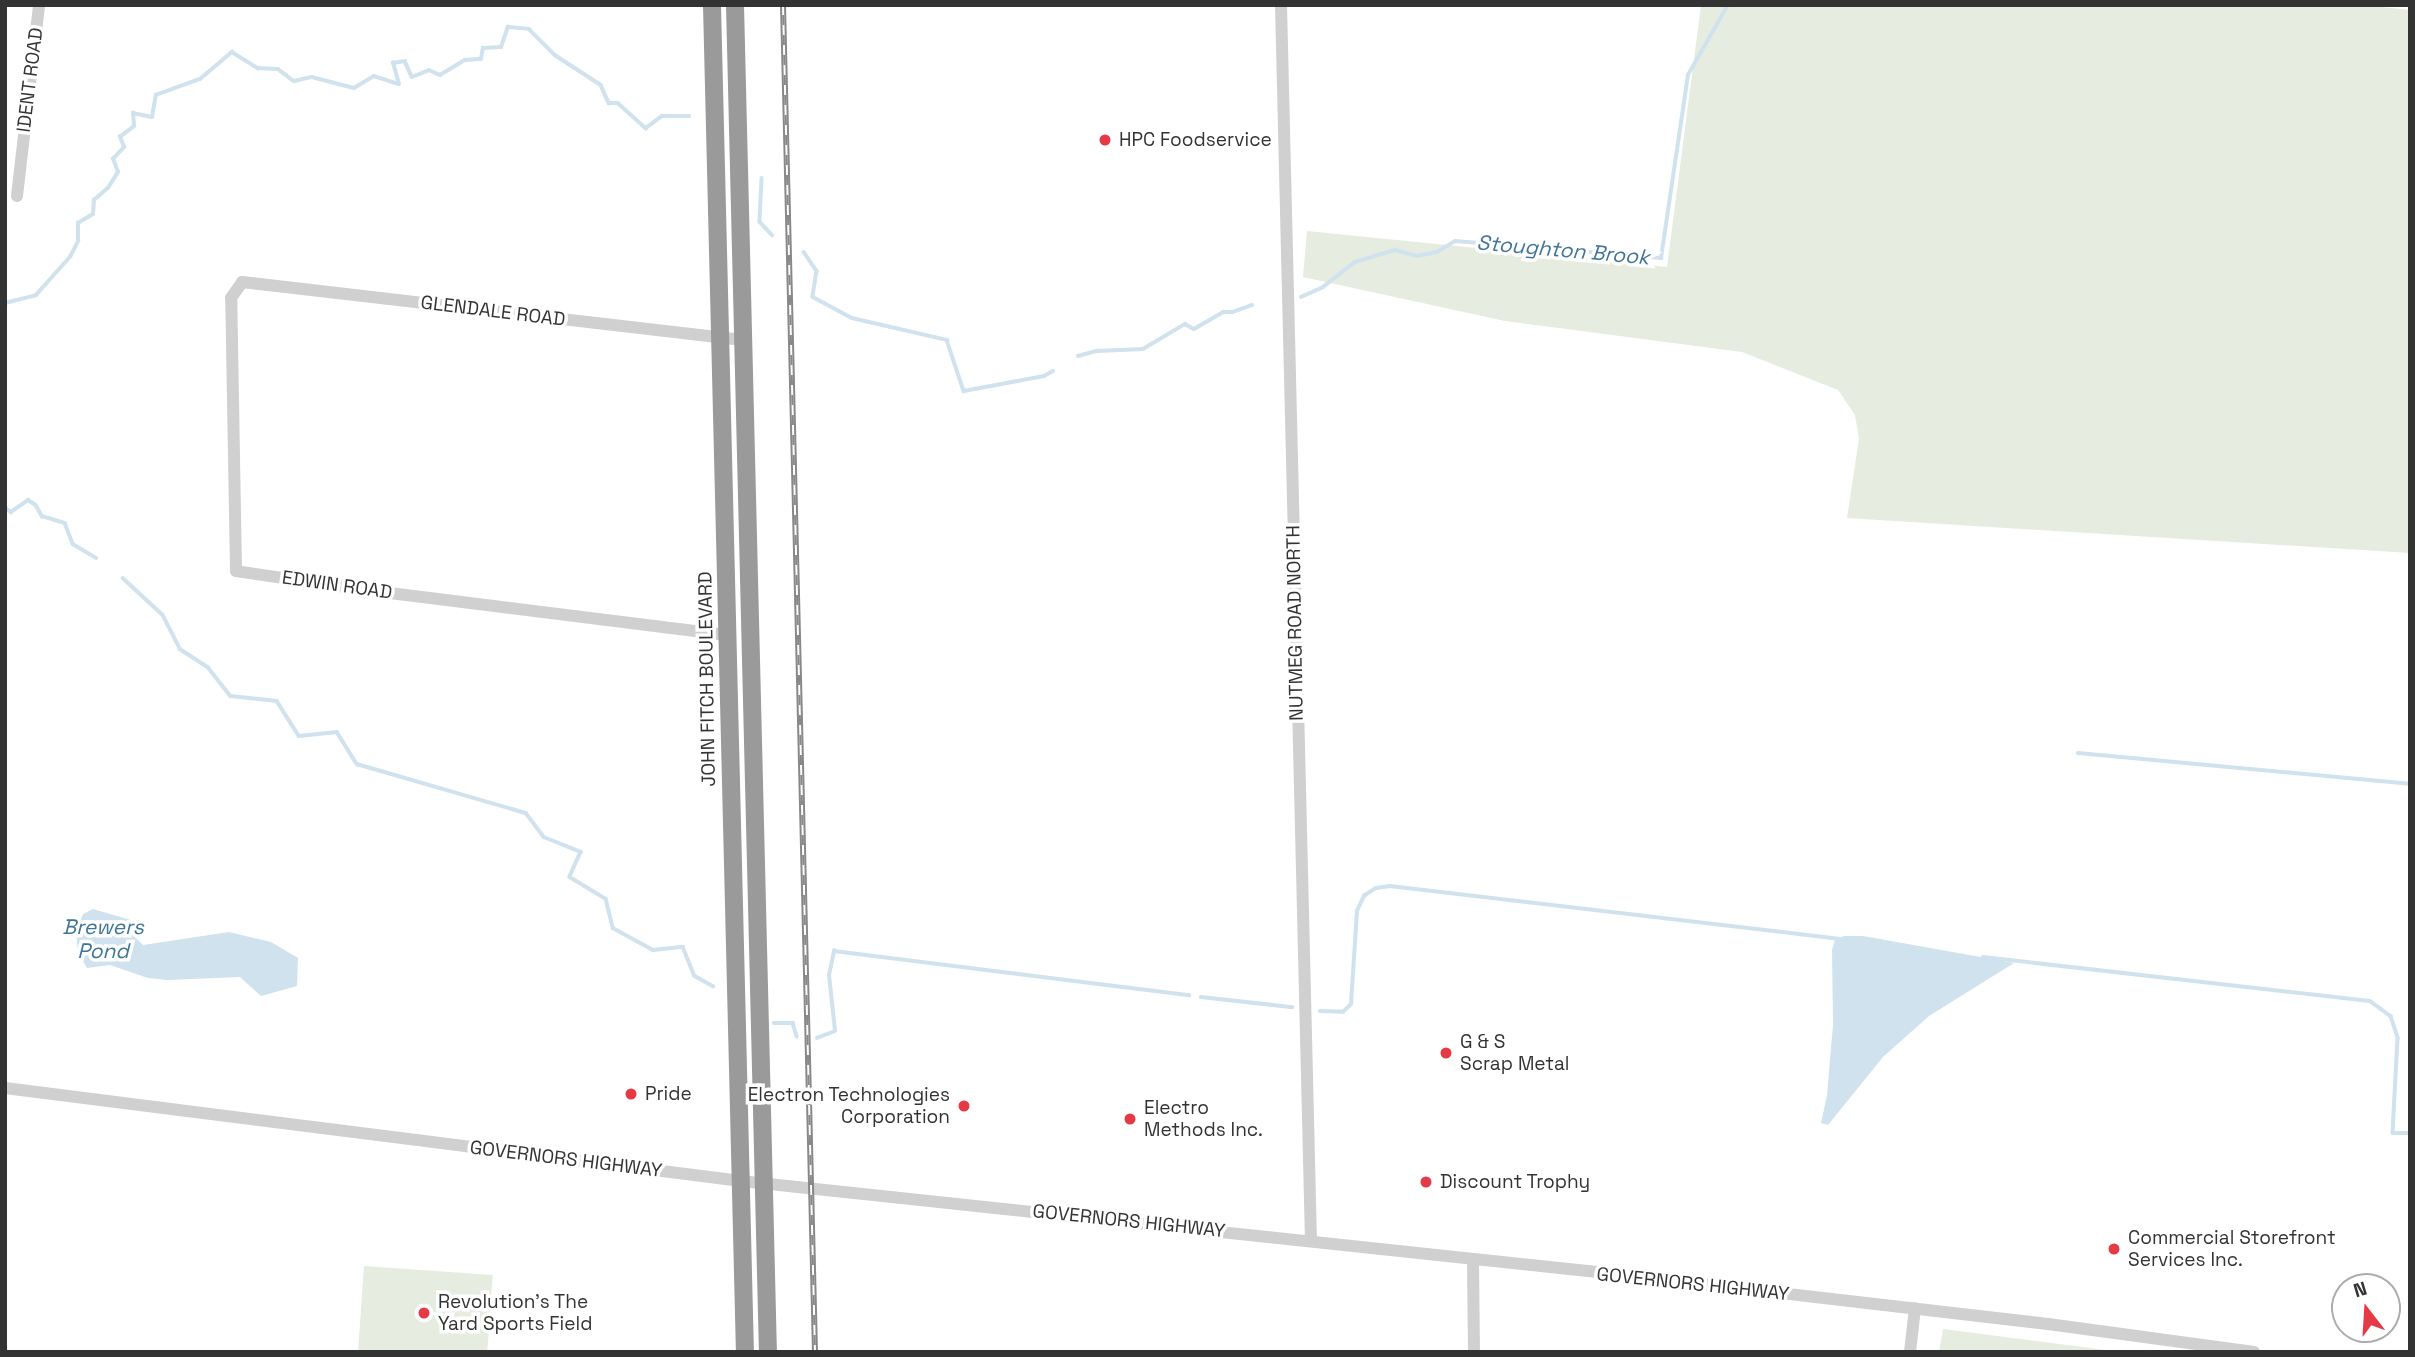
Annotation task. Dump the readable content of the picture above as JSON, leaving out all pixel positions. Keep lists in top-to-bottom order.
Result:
{
  "streets": {
    "highway": ["JOHN FITCH BOULEVARD"],
    "street": [
      "IDENT ROAD",
      "GLENDALE ROAD",
      "EDWIN ROAD",
      "NUTMEG ROAD NORTH",
      "GOVERNORS HIGHWAY"
    ]
  },
  "crossings": [
    ["GLENDALE ROAD", "EDWIN ROAD"],
    ["GLENDALE ROAD", "JOHN FITCH BOULEVARD"],
    ["EDWIN ROAD", "JOHN FITCH BOULEVARD"],
    ["NUTMEG ROAD NORTH", "GOVERNORS HIGHWAY"],
    ["JOHN FITCH BOULEVARD", "GOVERNORS HIGHWAY"]
  ],
  "water": ["Stoughton Brook", "Brewers Pond"],
  "places": [
    "HPC Foodservice",
    "G & S Scrap Metal",
    "Pride",
    "Electron Technologies Corporation",
    "Electro Methods Inc.",
    "Discount Trophy",
    "Commercial Storefront Services Inc.",
    "Revolution's The Yard Sports Field"
  ],
  "north": "top"
}
